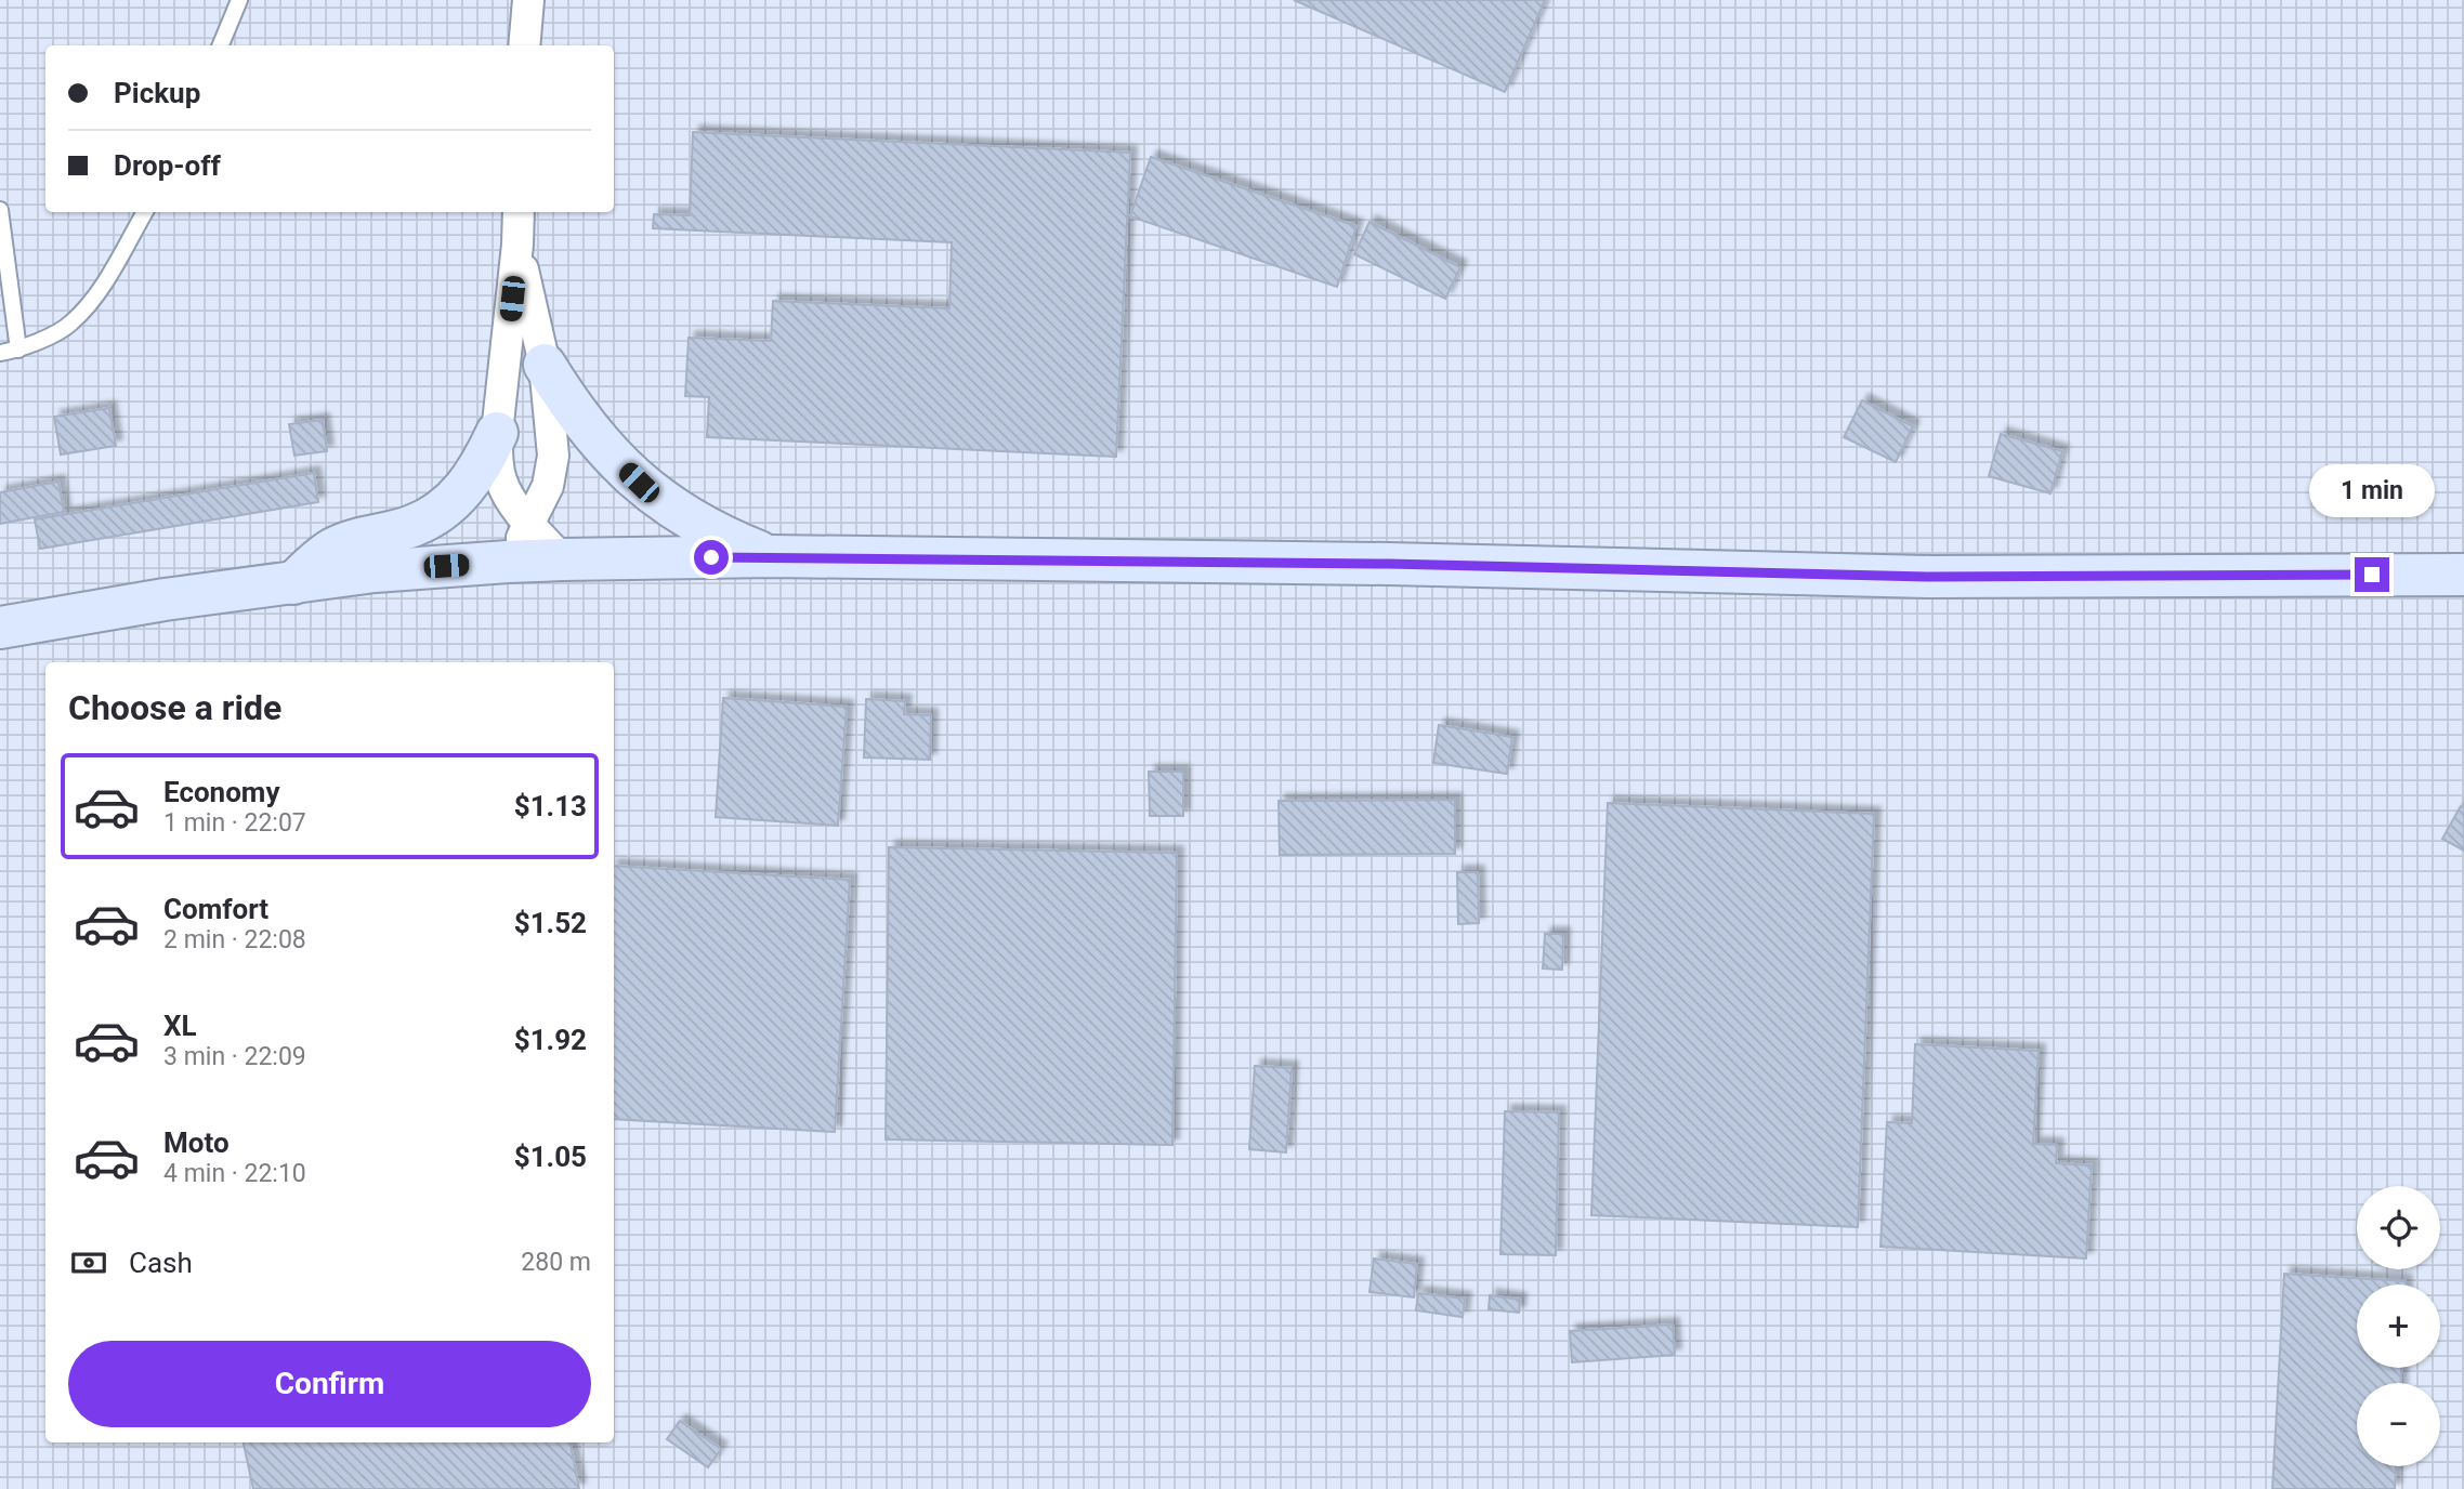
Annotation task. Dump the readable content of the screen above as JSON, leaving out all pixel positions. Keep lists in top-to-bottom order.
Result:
{
  "page": {
    "banner": ["Pickup", "Drop-off"],
    "bubble": "1 min",
    "heading": "Choose a ride",
    "list": [
      {
        "name": "Economy",
        "note": "1 min · 22:07",
        "value": "$1.13"
      },
      {
        "name": "Comfort",
        "note": "2 min · 22:08",
        "value": "$1.52"
      },
      {
        "name": "XL",
        "note": "3 min · 22:09",
        "value": "$1.92"
      },
      {
        "name": "Moto",
        "note": "4 min · 22:10",
        "value": "$1.05"
      }
    ],
    "map_buttons": ["+", "−"],
    "pay": ["Cash", "280 m"],
    "buttons": "Confirm"
  }
}
